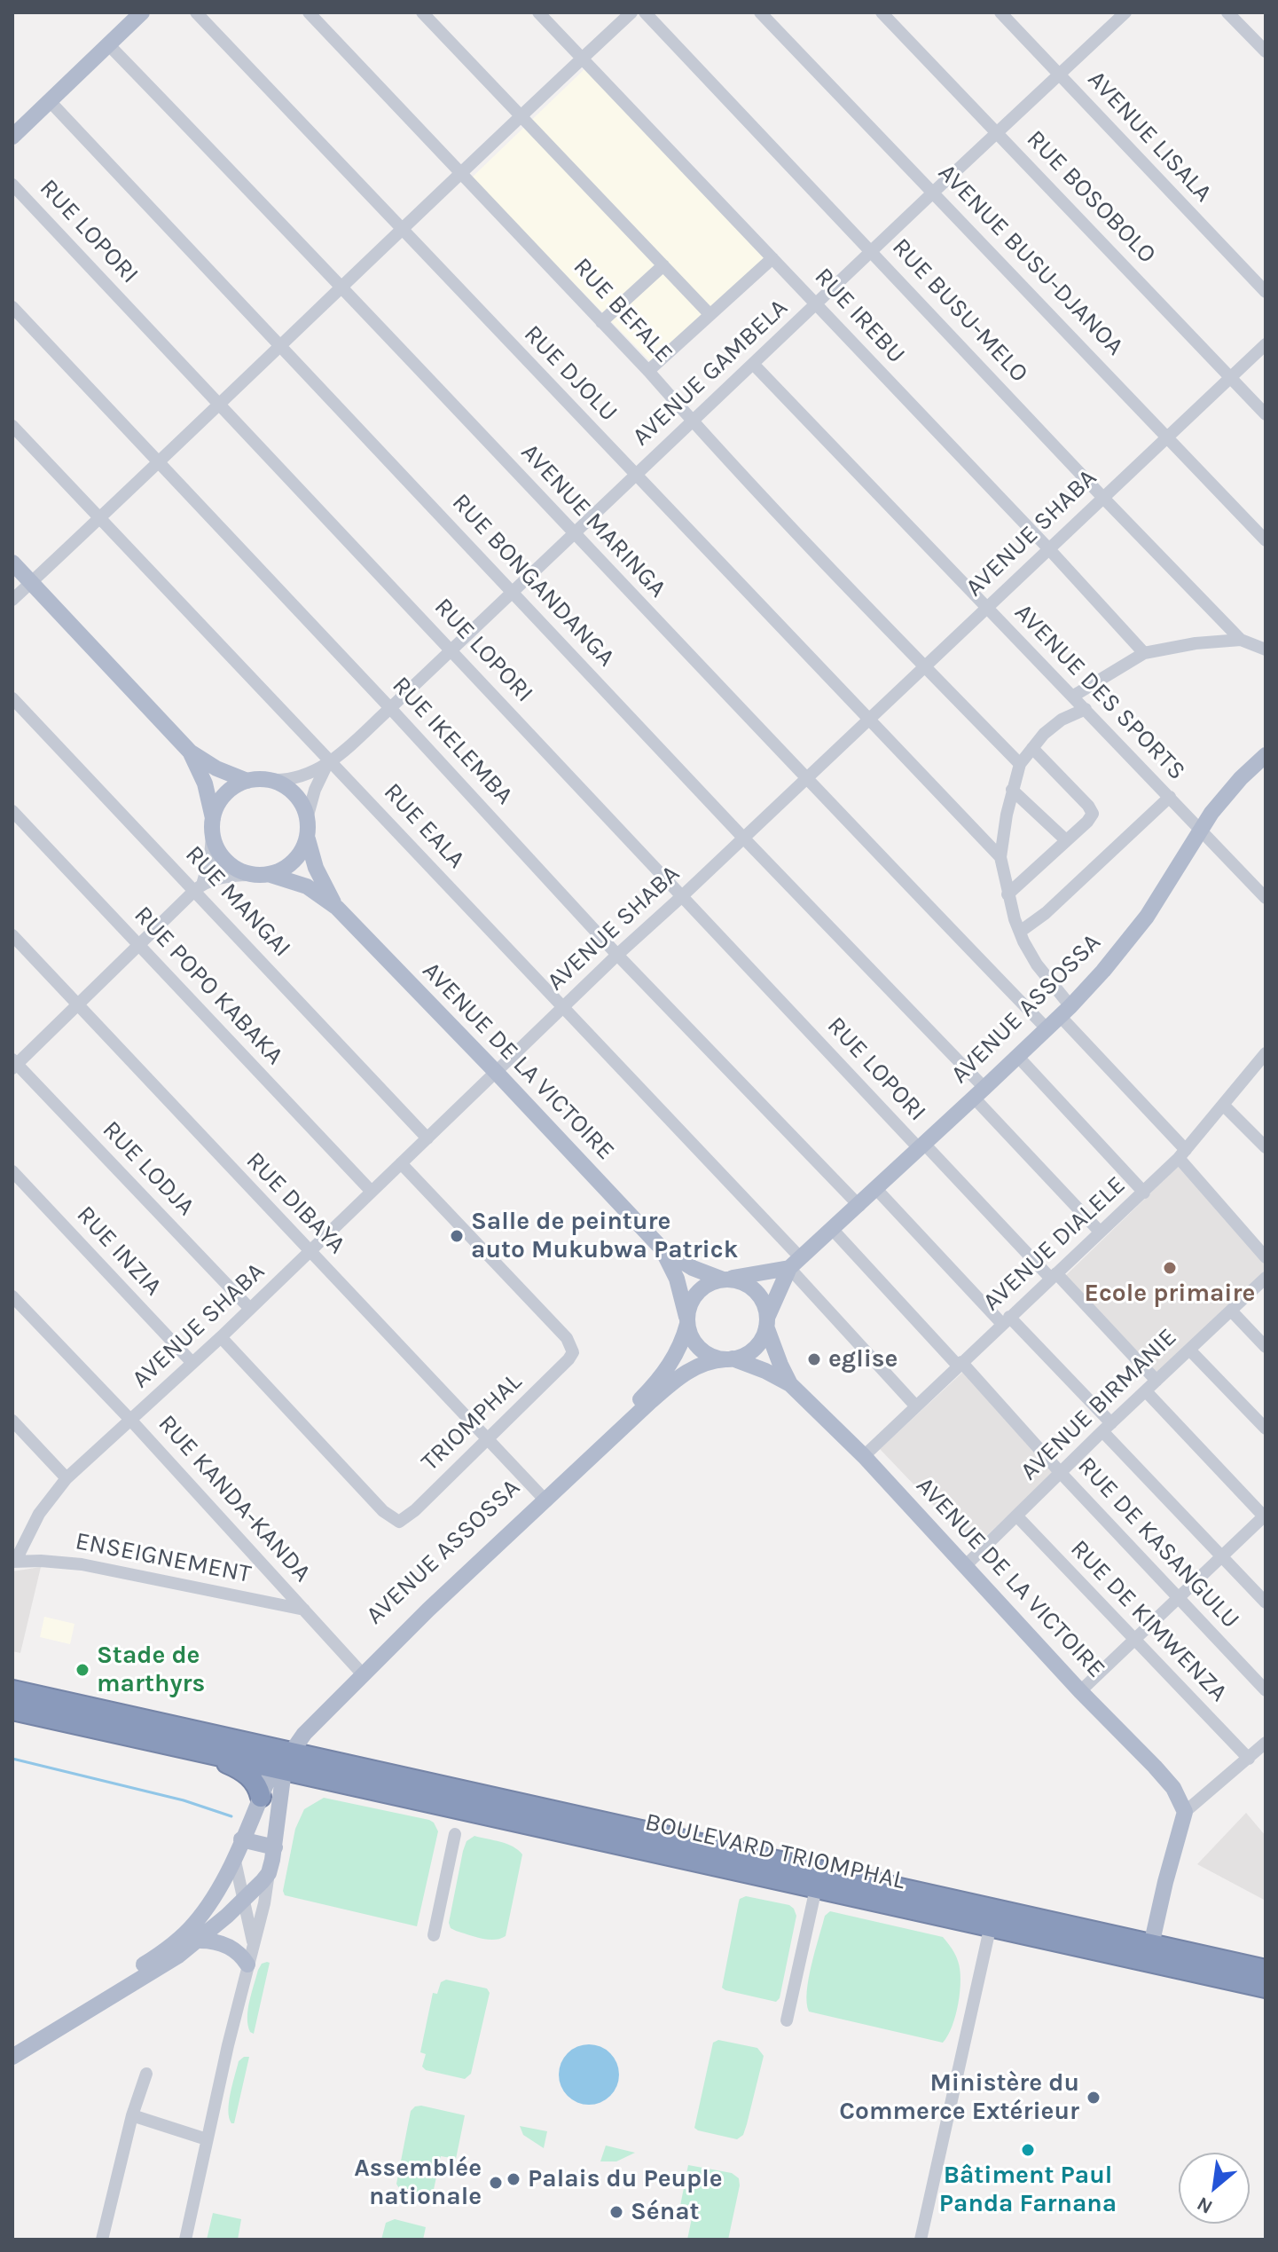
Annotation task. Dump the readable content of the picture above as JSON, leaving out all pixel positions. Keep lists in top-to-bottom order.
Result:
{
  "streets": {
    "highway": ["BOULEVARD TRIOMPHAL"],
    "main road": ["AVENUE ASSOSSA", "AVENUE DE LA VICTOIRE"],
    "street": [
      "AVENUE LISALA",
      "RUE BOSOBOLO",
      "RUE LOPORI",
      "AVENUE BUSU-DJANOA",
      "RUE BEFALE",
      "RUE BUSU-MELO",
      "RUE IREBU",
      "AVENUE GAMBELA",
      "RUE DJOLU",
      "AVENUE MARINGA",
      "AVENUE SHABA",
      "RUE BONGANDANGA",
      "AVENUE DES SPORTS",
      "RUE IKELEMBA",
      "RUE EALA",
      "RUE MANGAI",
      "RUE POPO KABAKA",
      "RUE LODJA",
      "RUE DIBAYA",
      "AVENUE DIALELE",
      "RUE INZIA",
      "AVENUE BIRMANIE",
      "TRIOMPHAL",
      "RUE KANDA-KANDA",
      "RUE DE KASANGULU",
      "ENSEIGNEMENT",
      "RUE DE KIMWENZA"
    ]
  },
  "crossings": [
    ["AVENUE LISALA", "AVENUE GAMBELA"],
    ["RUE BOSOBOLO", "AVENUE GAMBELA"],
    ["RUE BOSOBOLO", "AVENUE SHABA"],
    ["RUE LOPORI", "AVENUE GAMBELA"],
    ["RUE LOPORI", "AVENUE SHABA"],
    ["RUE LOPORI", "AVENUE ASSOSSA"],
    ["RUE LOPORI", "AVENUE DIALELE"],
    ["RUE LOPORI", "AVENUE BIRMANIE"],
    ["AVENUE BUSU-DJANOA", "AVENUE GAMBELA"],
    ["AVENUE BUSU-DJANOA", "AVENUE SHABA"],
    ["RUE BEFALE", "AVENUE GAMBELA"],
    ["RUE BEFALE", "AVENUE SHABA"],
    ["RUE BUSU-MELO", "AVENUE GAMBELA"],
    ["RUE BUSU-MELO", "AVENUE SHABA"],
    ["RUE IREBU", "AVENUE GAMBELA"],
    ["RUE IREBU", "AVENUE SHABA"],
    ["AVENUE GAMBELA", "RUE DJOLU"],
    ["AVENUE GAMBELA", "AVENUE MARINGA"],
    ["AVENUE GAMBELA", "RUE BONGANDANGA"],
    ["AVENUE GAMBELA", "AVENUE DES SPORTS"],
    ["AVENUE GAMBELA", "RUE IKELEMBA"],
    ["AVENUE GAMBELA", "RUE EALA"],
    ["RUE DJOLU", "AVENUE SHABA"],
    ["AVENUE MARINGA", "AVENUE SHABA"],
    ["AVENUE MARINGA", "AVENUE ASSOSSA"],
    ["AVENUE SHABA", "RUE BONGANDANGA"],
    ["AVENUE SHABA", "AVENUE DES SPORTS"],
    ["AVENUE SHABA", "RUE IKELEMBA"],
    ["AVENUE SHABA", "RUE EALA"],
    ["AVENUE SHABA", "RUE MANGAI"],
    ["AVENUE SHABA", "RUE POPO KABAKA"],
    ["AVENUE SHABA", "AVENUE DE LA VICTOIRE"],
    ["AVENUE SHABA", "RUE LODJA"],
    ["AVENUE SHABA", "RUE DIBAYA"],
    ["AVENUE SHABA", "RUE INZIA"],
    ["AVENUE SHABA", "TRIOMPHAL"],
    ["AVENUE SHABA", "RUE KANDA-KANDA"],
    ["AVENUE SHABA", "ENSEIGNEMENT"],
    ["RUE BONGANDANGA", "AVENUE ASSOSSA"],
    ["RUE BONGANDANGA", "AVENUE DIALELE"],
    ["AVENUE DES SPORTS", "AVENUE ASSOSSA"],
    ["RUE IKELEMBA", "AVENUE ASSOSSA"],
    ["RUE EALA", "AVENUE ASSOSSA"],
    ["AVENUE ASSOSSA", "RUE DIBAYA"],
    ["AVENUE ASSOSSA", "RUE KANDA-KANDA"],
    ["AVENUE ASSOSSA", "RUE DE KASANGULU"],
    ["AVENUE ASSOSSA", "BOULEVARD TRIOMPHAL"],
    ["AVENUE DE LA VICTOIRE", "AVENUE DIALELE"],
    ["AVENUE DE LA VICTOIRE", "AVENUE BIRMANIE"],
    ["RUE DIBAYA", "TRIOMPHAL"],
    ["AVENUE DIALELE", "RUE DE KASANGULU"],
    ["AVENUE BIRMANIE", "RUE DE KASANGULU"],
    ["AVENUE BIRMANIE", "RUE DE KIMWENZA"],
    ["RUE KANDA-KANDA", "ENSEIGNEMENT"]
  ],
  "places": [
    "Salle de peinture auto Mukubwa Patrick",
    "Ecole primaire",
    "eglise",
    "Stade de marthyrs",
    "Ministère du Commerce Extérieur",
    "Bâtiment Paul Panda Farnana",
    "Palais du Peuple",
    "Assemblée nationale",
    "Sénat"
  ],
  "north": "bottom left"
}
